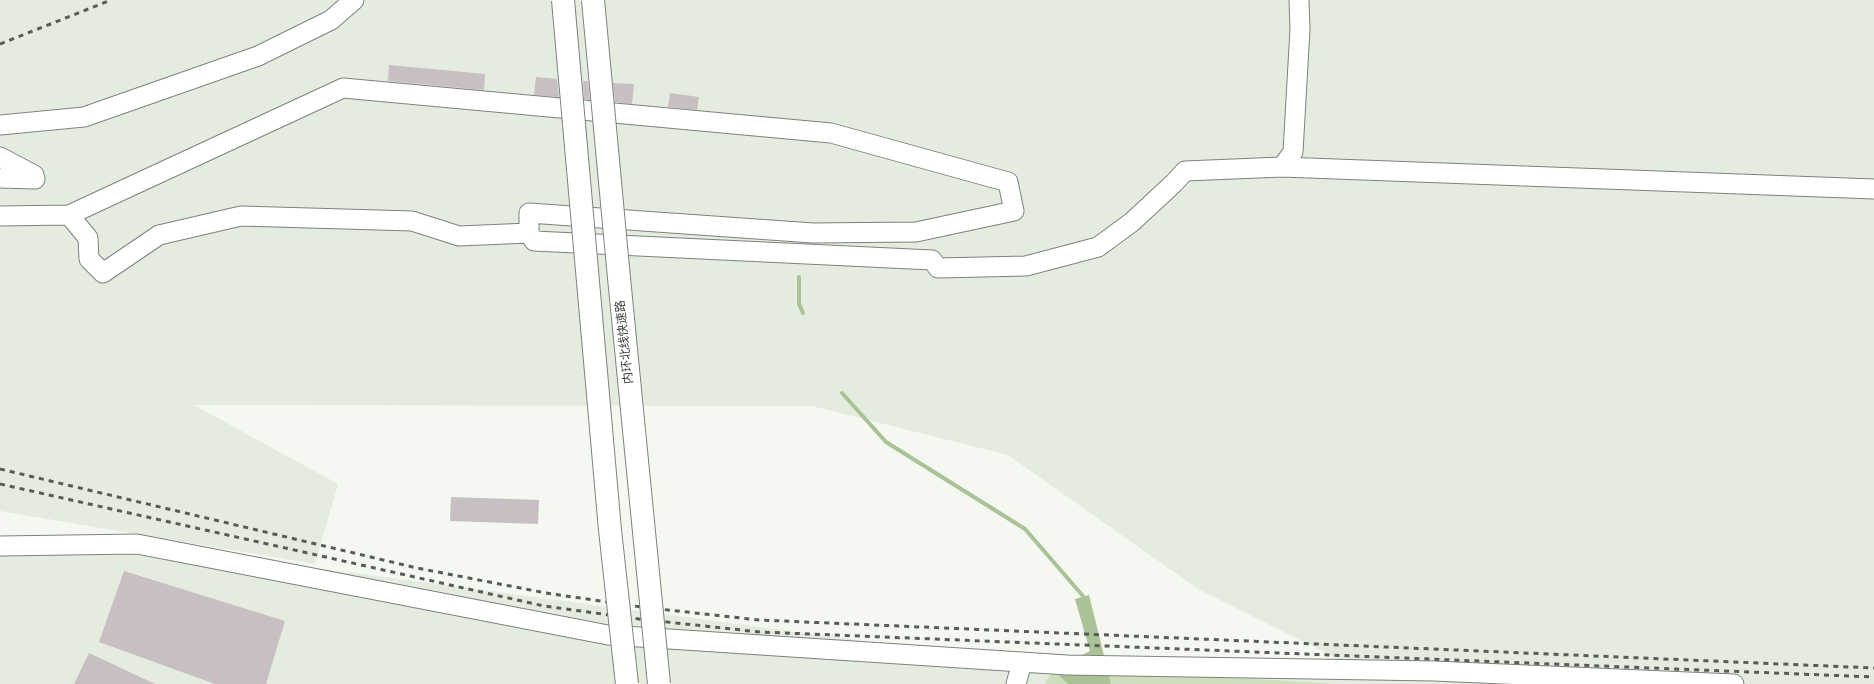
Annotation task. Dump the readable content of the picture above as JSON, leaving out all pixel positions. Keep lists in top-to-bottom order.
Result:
{
  "streets": {
    "highway": ["内环北线快速路"]
  }
}
